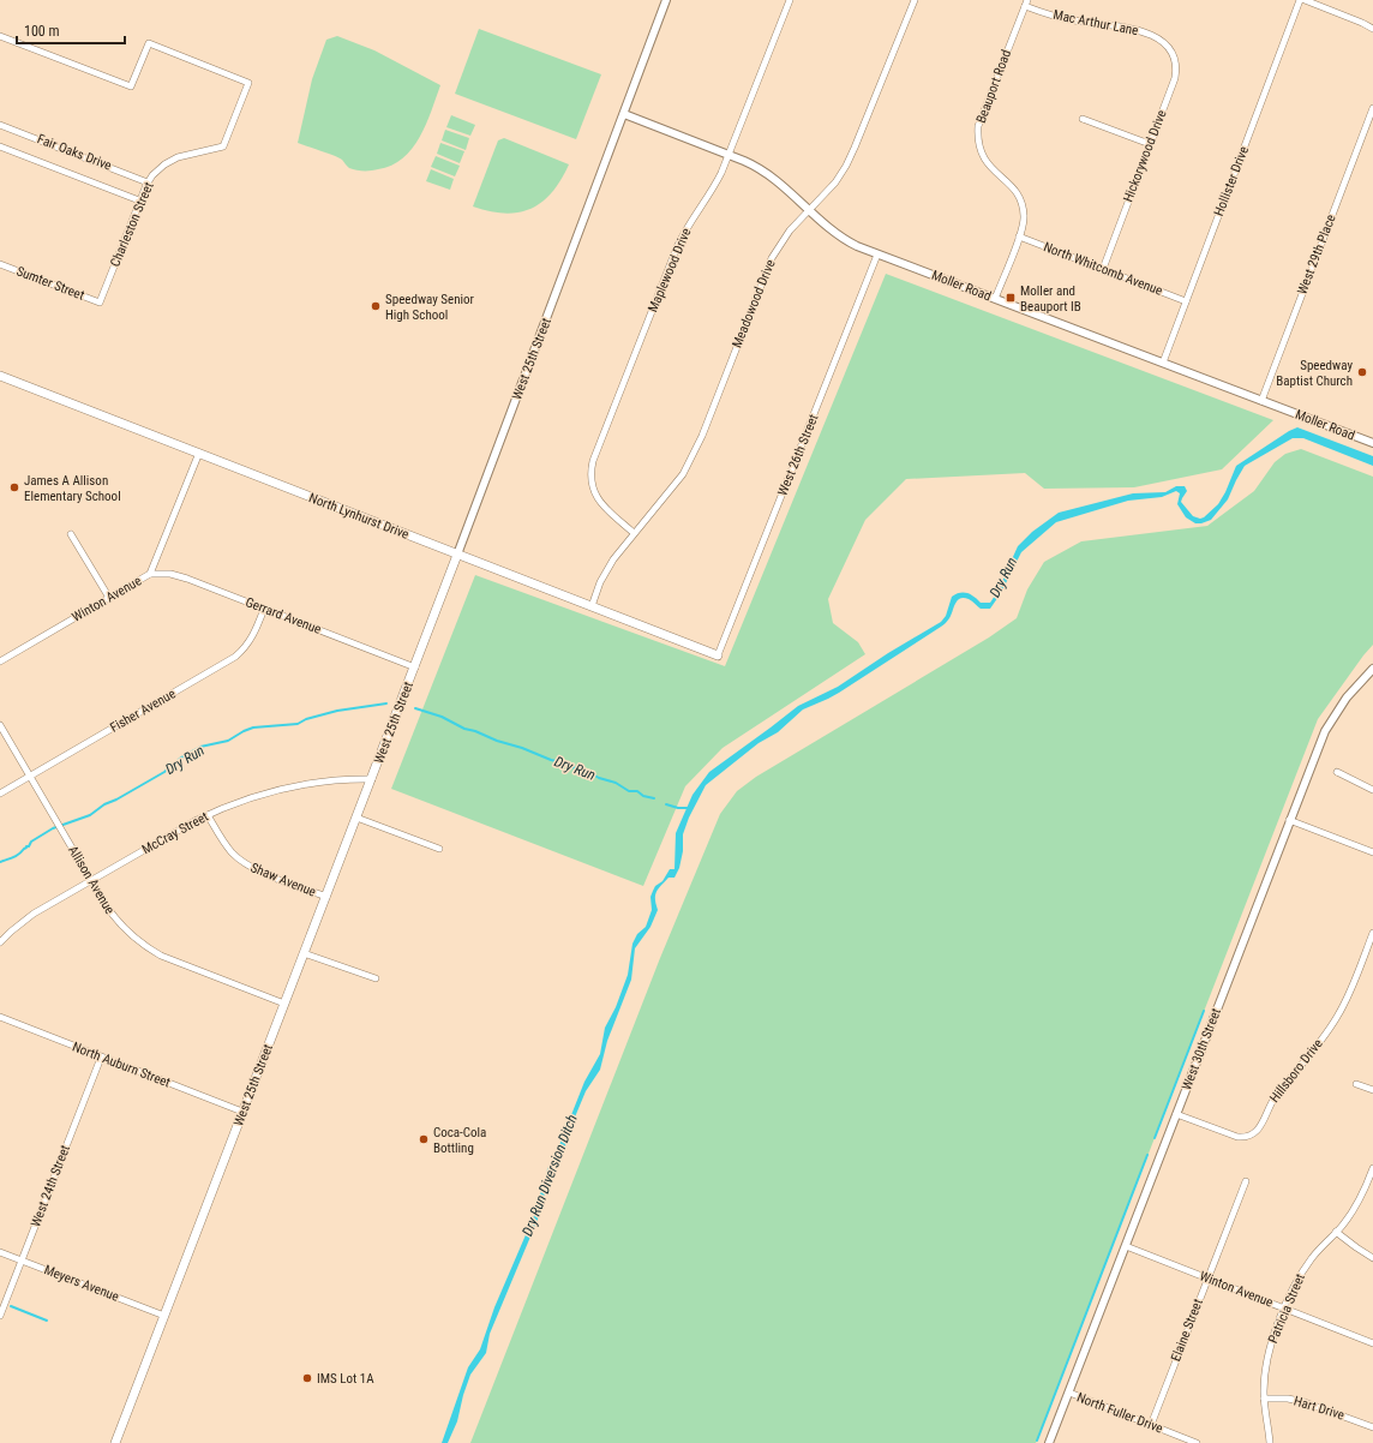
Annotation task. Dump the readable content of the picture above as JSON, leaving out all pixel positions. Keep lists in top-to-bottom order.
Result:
{
  "streets": {
    "main road": ["West 25th Street", "North Lynhurst Drive"],
    "street": [
      "Mac Arthur Lane",
      "Beauport Road",
      "Fair Oaks Drive",
      "Hickorywood Drive",
      "Hollister Drive",
      "Charleston Street",
      "West 29th Place",
      "North Whitcomb Avenue",
      "Maplewood Drive",
      "Sumter Street",
      "Moller Road",
      "Meadowood Drive",
      "West 26th Street",
      "Winton Avenue",
      "Gerrard Avenue",
      "Fisher Avenue",
      "McCray Street",
      "Allison Avenue",
      "Shaw Avenue",
      "West 30th Street",
      "North Auburn Street",
      "Hillsboro Drive",
      "West 24th Street",
      "Meyers Avenue",
      "Patricia Street",
      "Elaine Street",
      "Hart Drive",
      "North Fuller Drive"
    ]
  },
  "crossings": [
    ["Mac Arthur Lane", "Beauport Road"],
    ["Mac Arthur Lane", "Hickorywood Drive"],
    ["Beauport Road", "North Whitcomb Avenue"],
    ["Beauport Road", "Moller Road"],
    ["Fair Oaks Drive", "Charleston Street"],
    ["Hickorywood Drive", "North Whitcomb Avenue"],
    ["Hollister Drive", "North Whitcomb Avenue"],
    ["Hollister Drive", "Moller Road"],
    ["Charleston Street", "Sumter Street"],
    ["West 29th Place", "Moller Road"],
    ["Maplewood Drive", "Moller Road"],
    ["Maplewood Drive", "Meadowood Drive"],
    ["Moller Road", "Meadowood Drive"],
    ["Moller Road", "West 25th Street"],
    ["Moller Road", "West 26th Street"],
    ["Meadowood Drive", "North Lynhurst Drive"],
    ["West 25th Street", "North Lynhurst Drive"],
    ["West 25th Street", "Gerrard Avenue"],
    ["West 25th Street", "McCray Street"],
    ["West 25th Street", "Allison Avenue"],
    ["West 25th Street", "Shaw Avenue"],
    ["West 25th Street", "North Auburn Street"],
    ["West 25th Street", "Meyers Avenue"],
    ["West 26th Street", "North Lynhurst Drive"],
    ["North Lynhurst Drive", "Winton Avenue"],
    ["Winton Avenue", "Gerrard Avenue"],
    ["Winton Avenue", "West 30th Street"],
    ["Winton Avenue", "Patricia Street"],
    ["Winton Avenue", "Elaine Street"],
    ["Gerrard Avenue", "Fisher Avenue"],
    ["Fisher Avenue", "Allison Avenue"],
    ["McCray Street", "Allison Avenue"],
    ["McCray Street", "Shaw Avenue"],
    ["West 30th Street", "Hillsboro Drive"],
    ["West 30th Street", "North Fuller Drive"],
    ["North Auburn Street", "West 24th Street"],
    ["West 24th Street", "Meyers Avenue"],
    ["Patricia Street", "Hart Drive"],
    ["Elaine Street", "North Fuller Drive"]
  ],
  "water": ["Dry Run", "Dry Run Diversion Ditch"],
  "places": {
    "transit": ["Moller and Beauport IB"],
    "other": [
      "Speedway Senior High School",
      "Speedway Baptist Church",
      "James A Allison Elementary School",
      "Coca-Cola Bottling",
      "IMS Lot 1A"
    ]
  },
  "scale_bar": "100 m"
}
